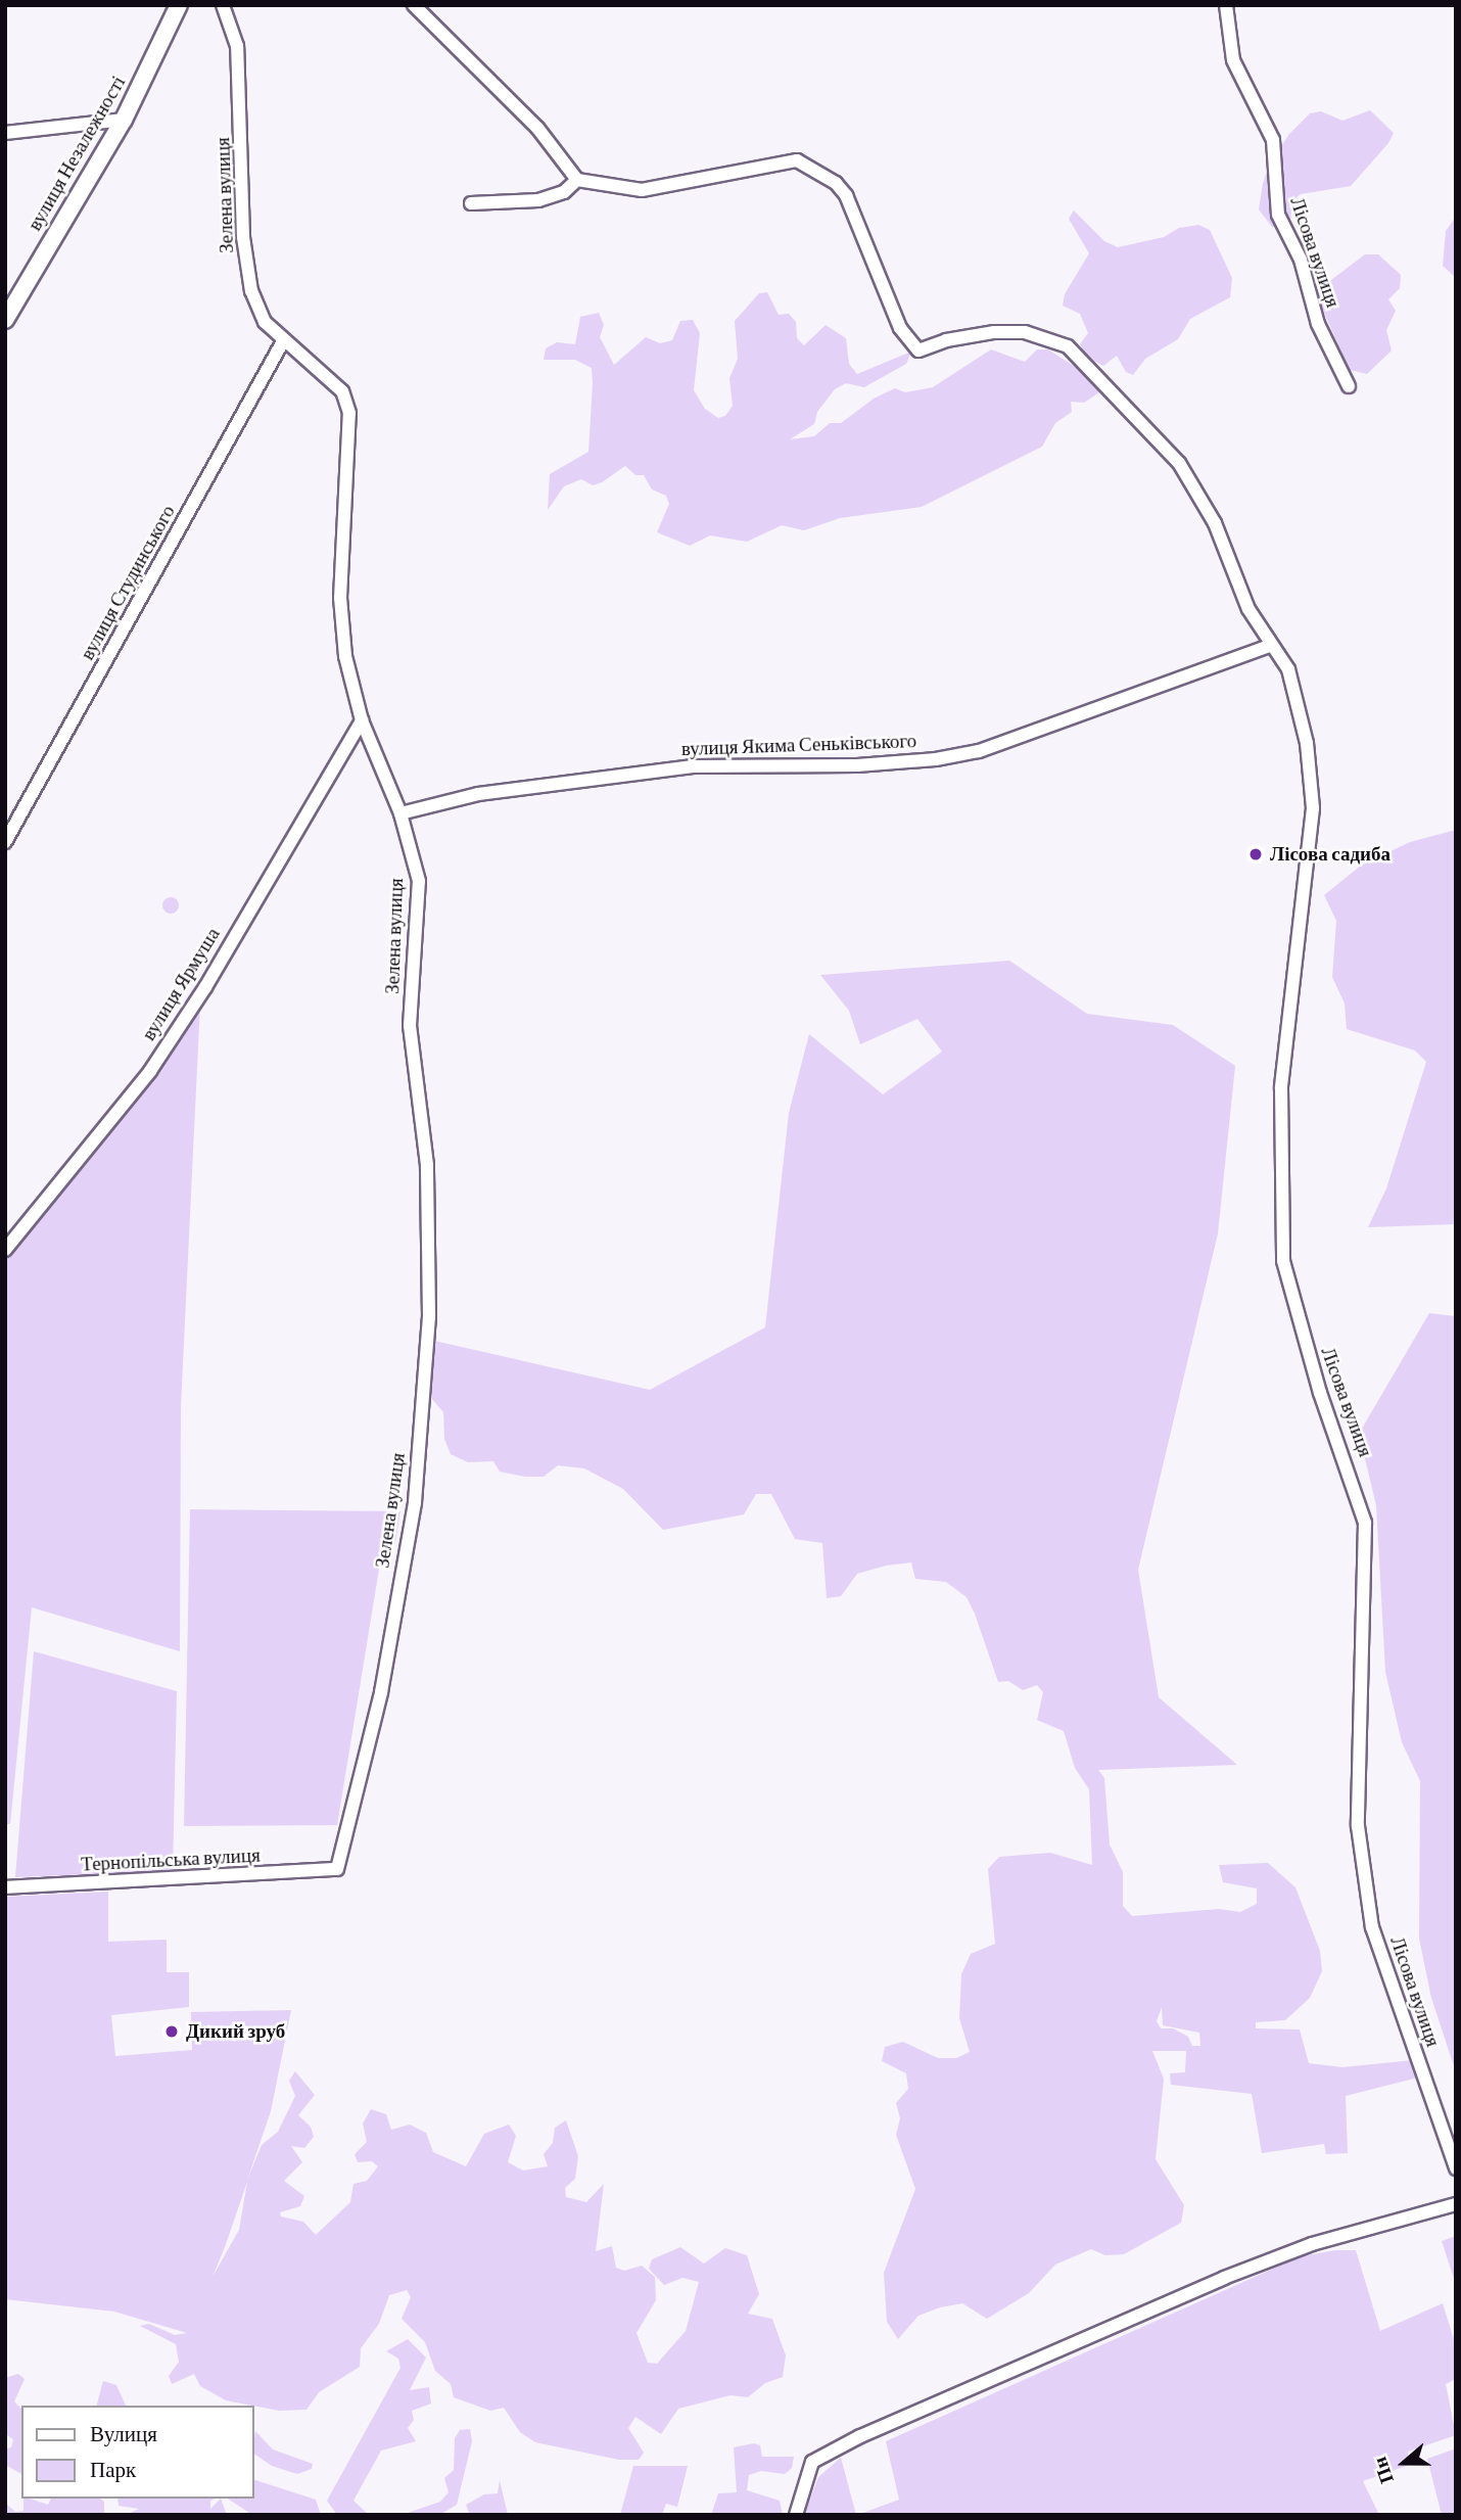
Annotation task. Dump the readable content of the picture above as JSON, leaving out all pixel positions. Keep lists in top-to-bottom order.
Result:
{
  "streets": {
    "street": [
      "вулиця Незалежності",
      "Зелена вулиця",
      "Лісова вулиця",
      "вулиця Студинського",
      "вулиця Якима Сеньківського",
      "вулиця Ярмуша",
      "Тернопільська вулиця"
    ]
  },
  "crossings": [
    ["Зелена вулиця", "вулиця Студинського"],
    ["Зелена вулиця", "вулиця Якима Сеньківського"],
    ["Зелена вулиця", "вулиця Ярмуша"],
    ["Зелена вулиця", "Тернопільська вулиця"],
    ["Лісова вулиця", "вулиця Якима Сеньківського"]
  ],
  "places": ["Лісова садиба", "Дикий зруб"],
  "legend": ["Вулиця", "Парк"],
  "north": "left"
}
